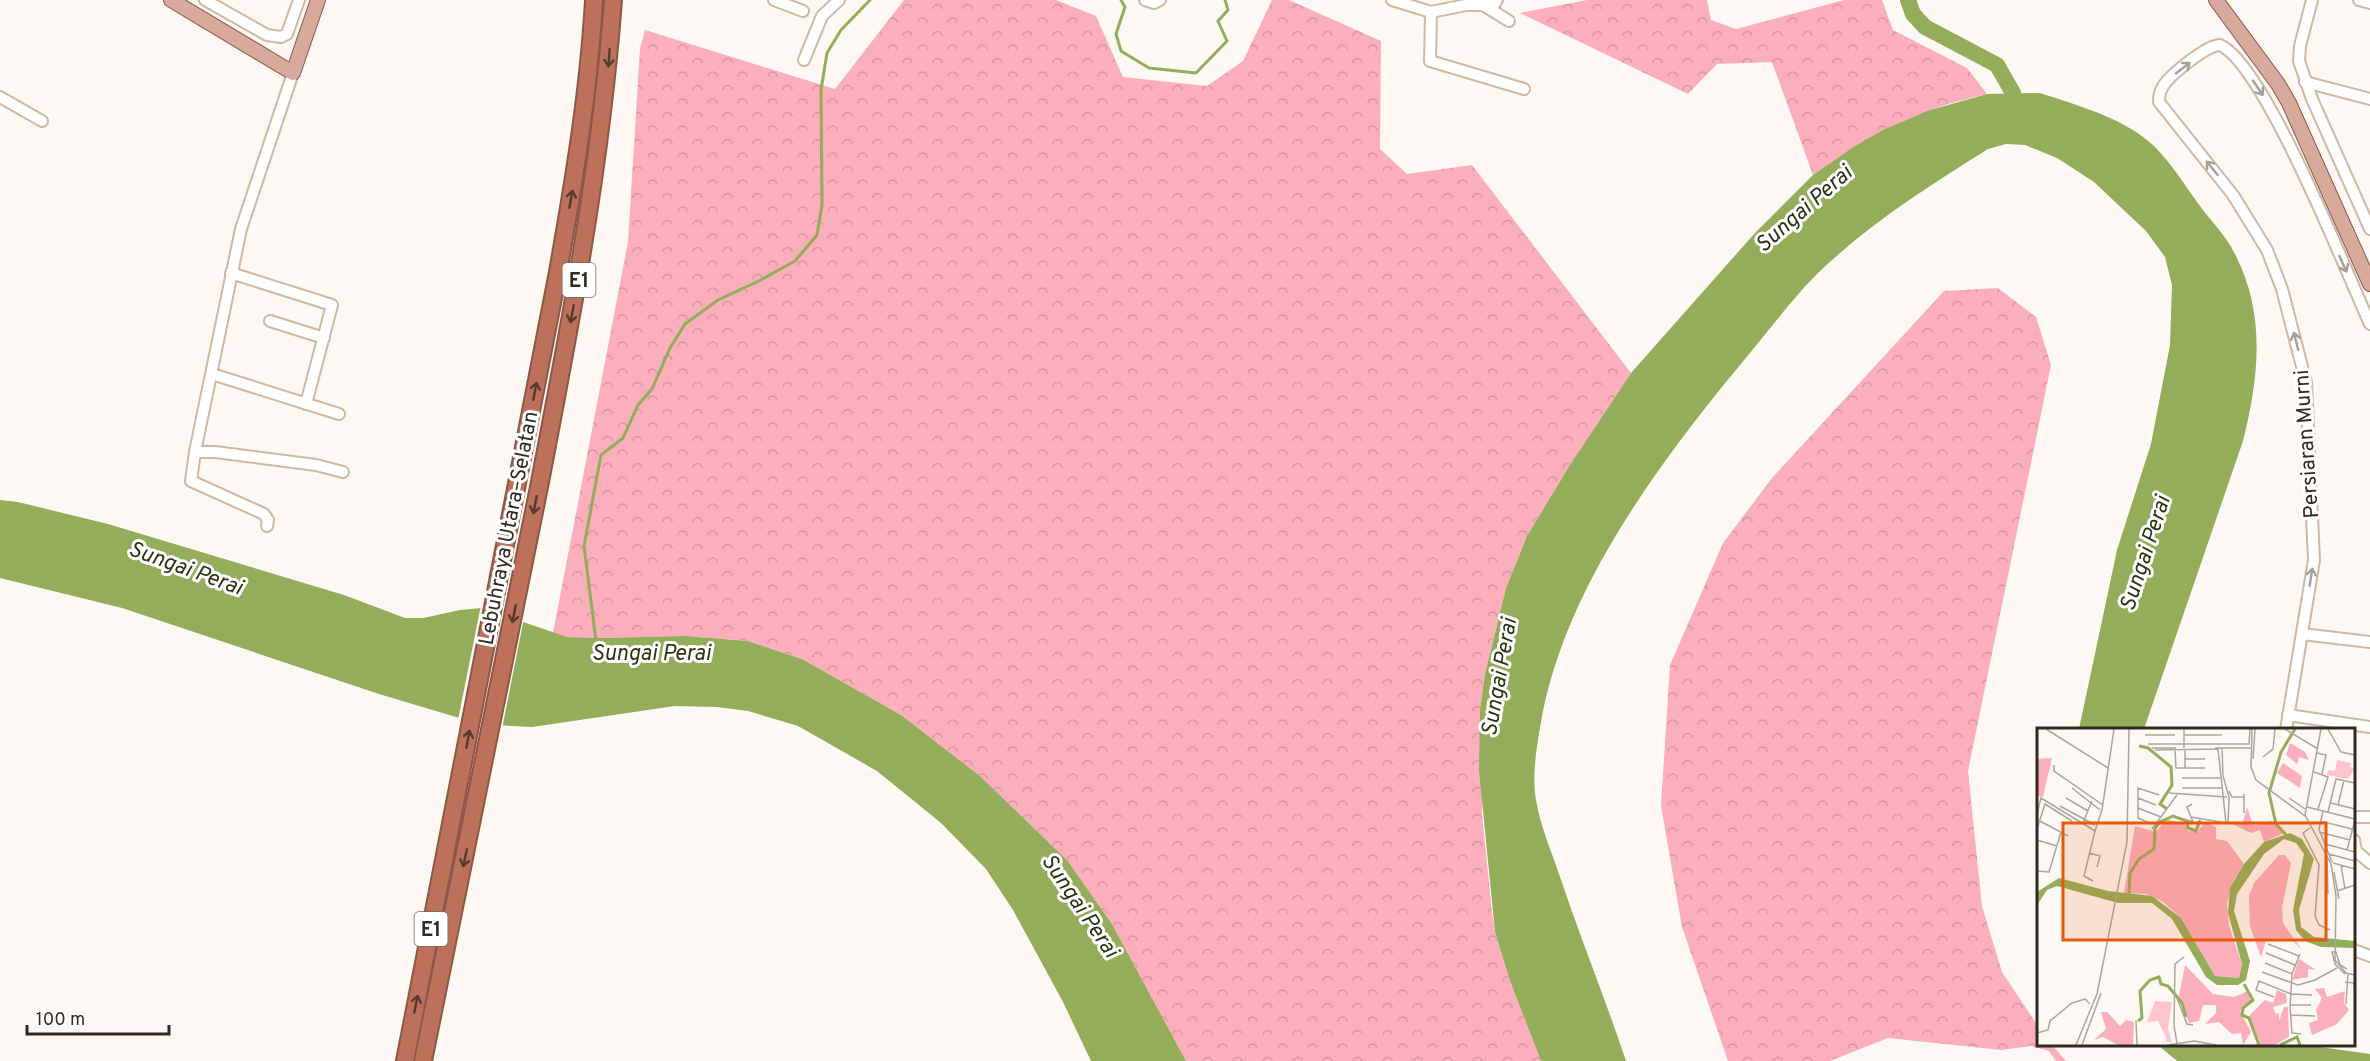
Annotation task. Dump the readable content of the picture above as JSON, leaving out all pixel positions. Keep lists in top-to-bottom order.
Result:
{
  "streets": {
    "highway": ["E1", "Lebuhraya Utara–Selatan"],
    "street": ["Persiaran Murni"]
  },
  "water": ["Sungai Perai"],
  "scale_bar": "100 m"
}
